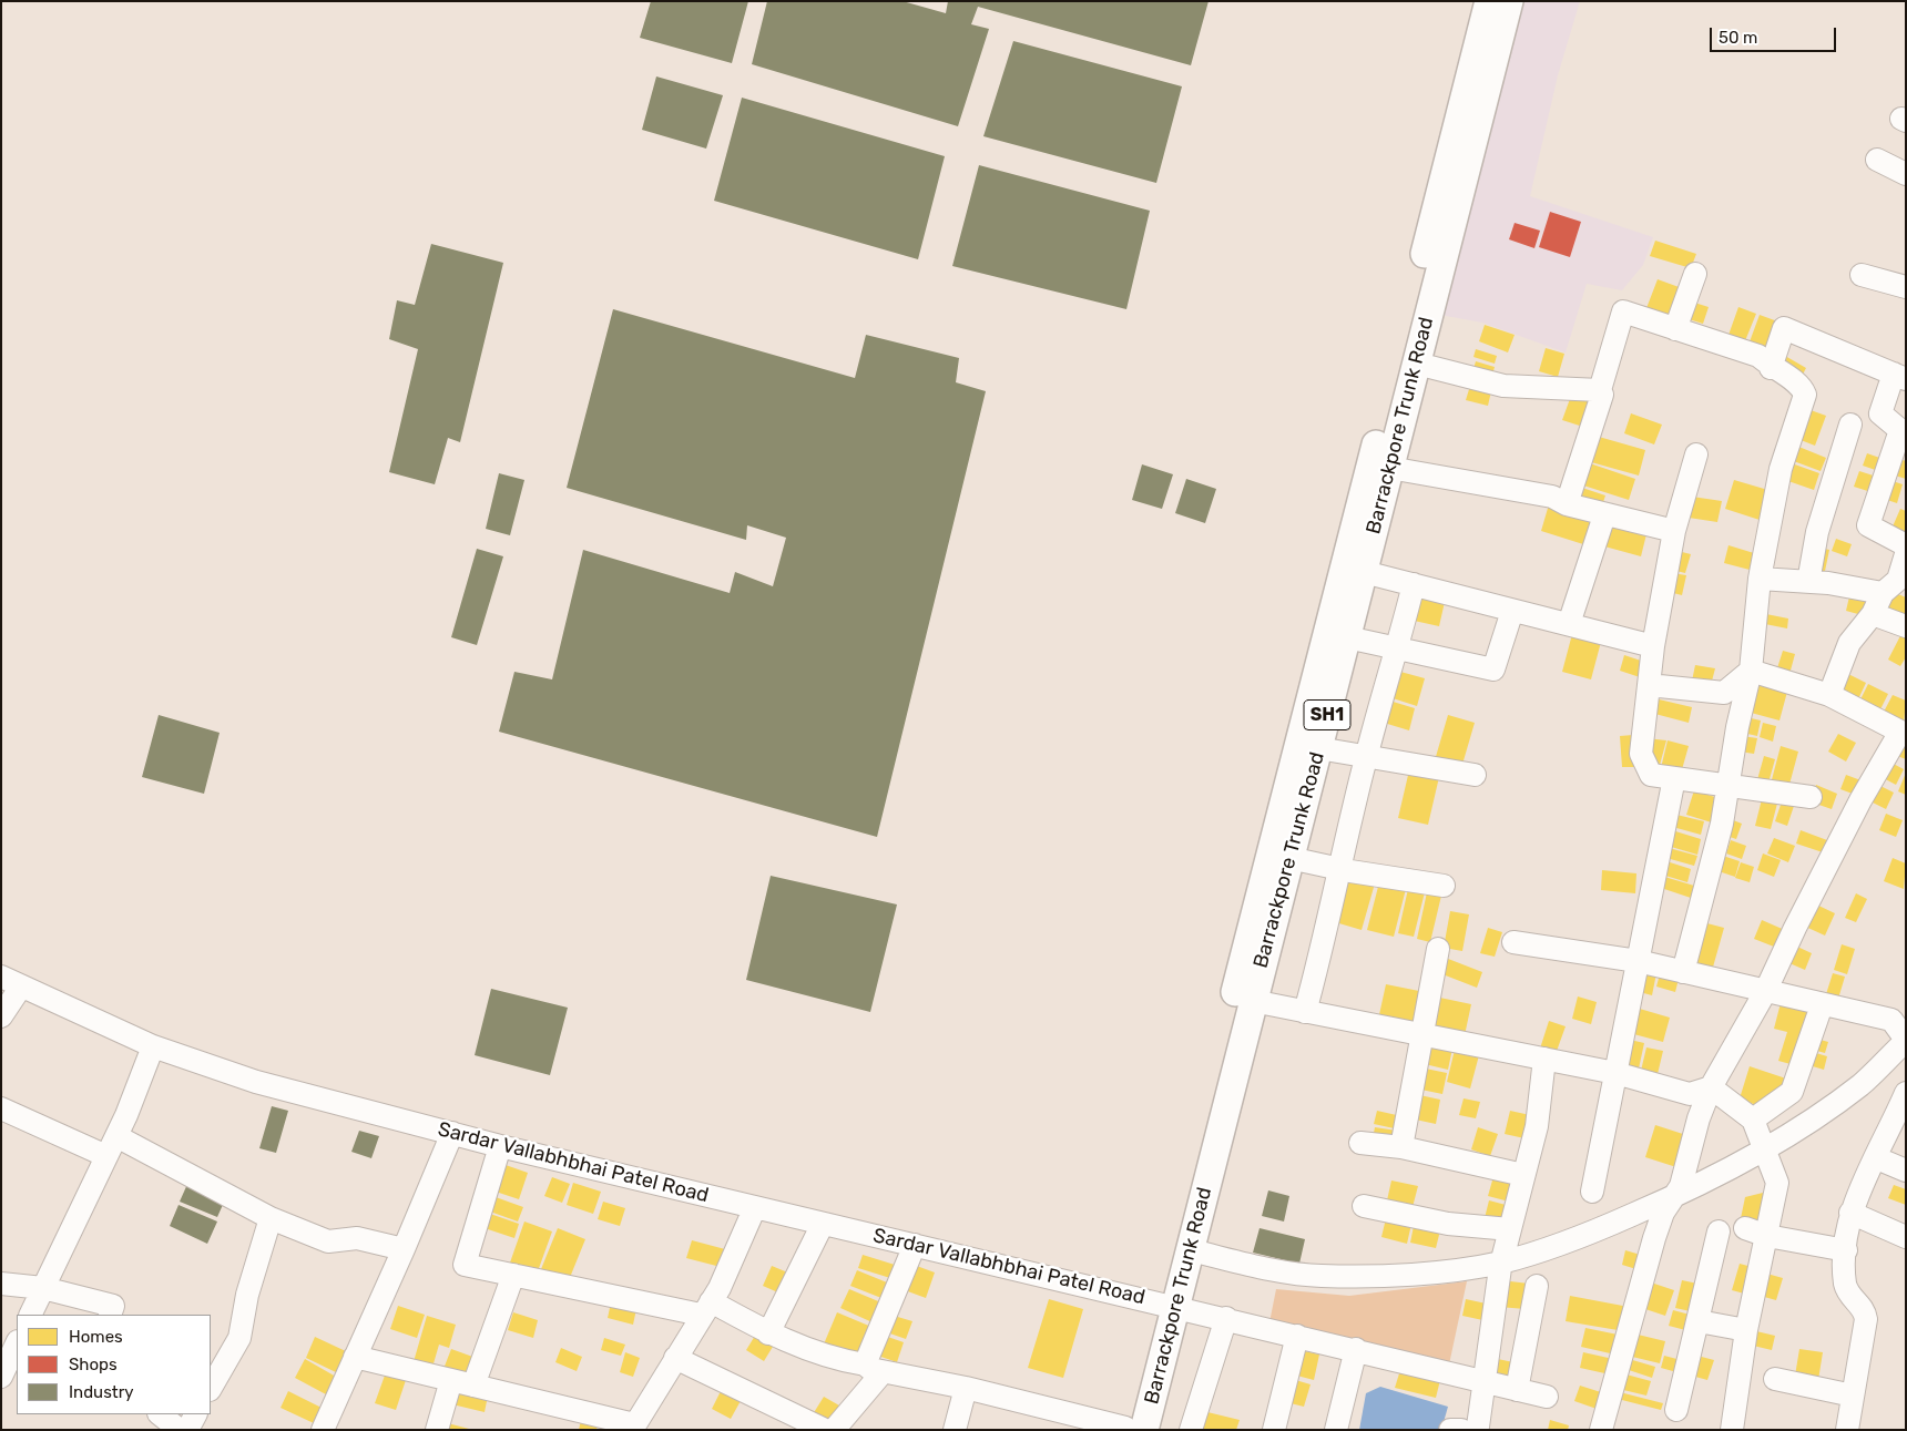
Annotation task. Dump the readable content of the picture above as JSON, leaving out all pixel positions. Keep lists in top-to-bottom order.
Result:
{
  "streets": {
    "main road": ["Barrackpore Trunk Road", "SH1"],
    "street": ["Sardar Vallabhbhai Patel Road"]
  },
  "crossings": [
    ["Barrackpore Trunk Road", "Sardar Vallabhbhai Patel Road"]
  ],
  "legend": ["Homes", "Shops", "Industry"],
  "scale_bar": "50 m"
}
